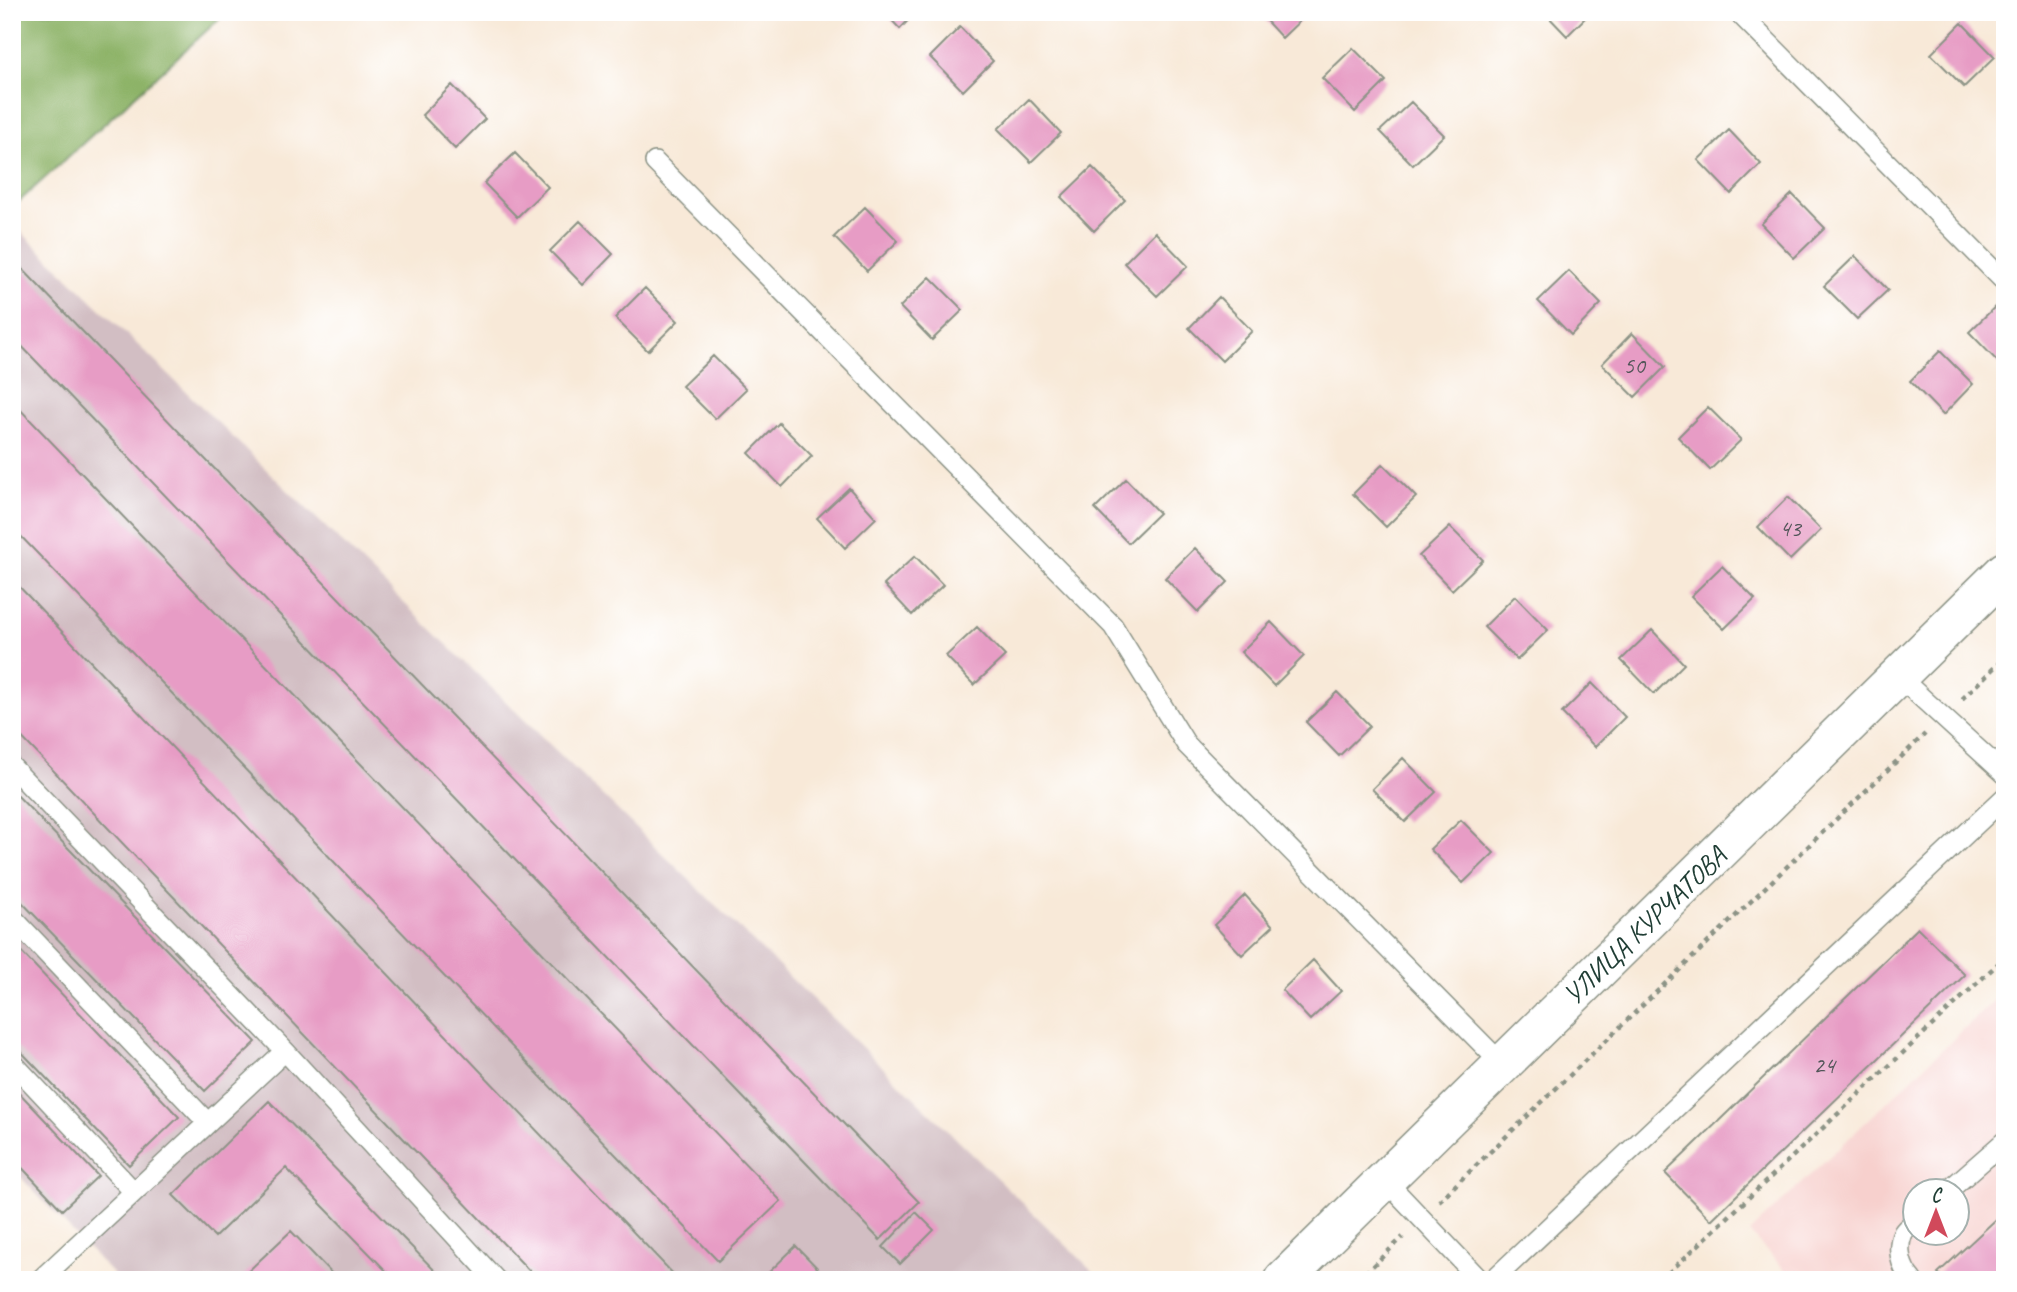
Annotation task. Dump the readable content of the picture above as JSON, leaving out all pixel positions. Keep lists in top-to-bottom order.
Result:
{
  "streets": {
    "street": ["УЛИЦА КУРЧАТОВА"]
  },
  "house_numbers": ["50", "43", "24"],
  "north": "top"
}
